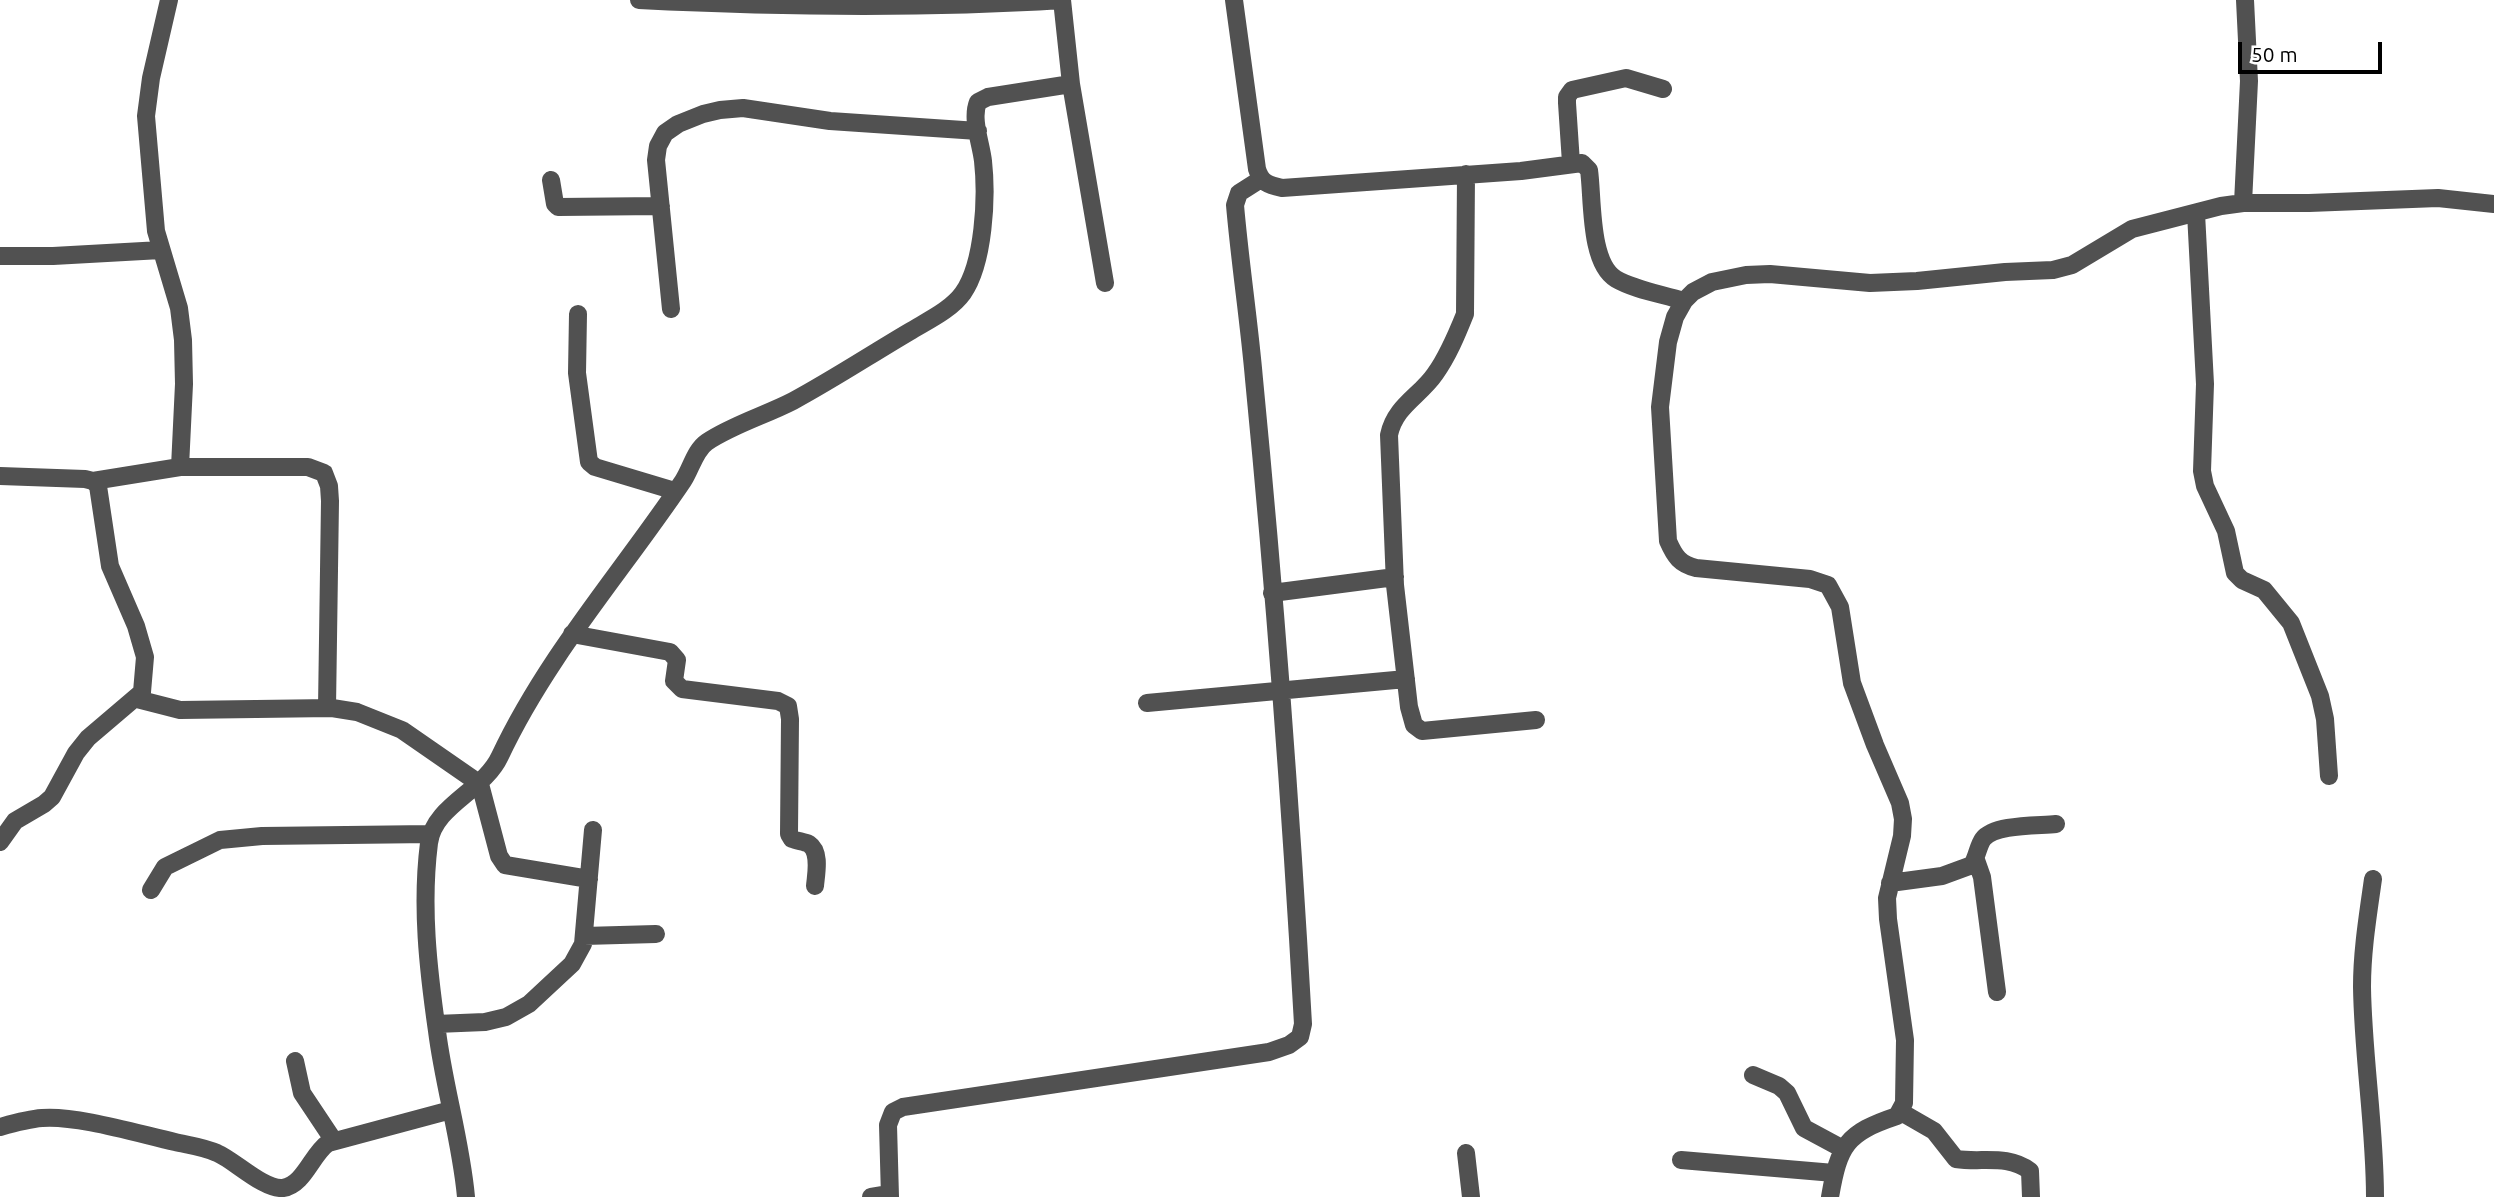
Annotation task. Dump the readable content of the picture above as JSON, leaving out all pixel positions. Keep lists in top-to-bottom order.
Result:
{
  "scale_bar": "50 m"
}
